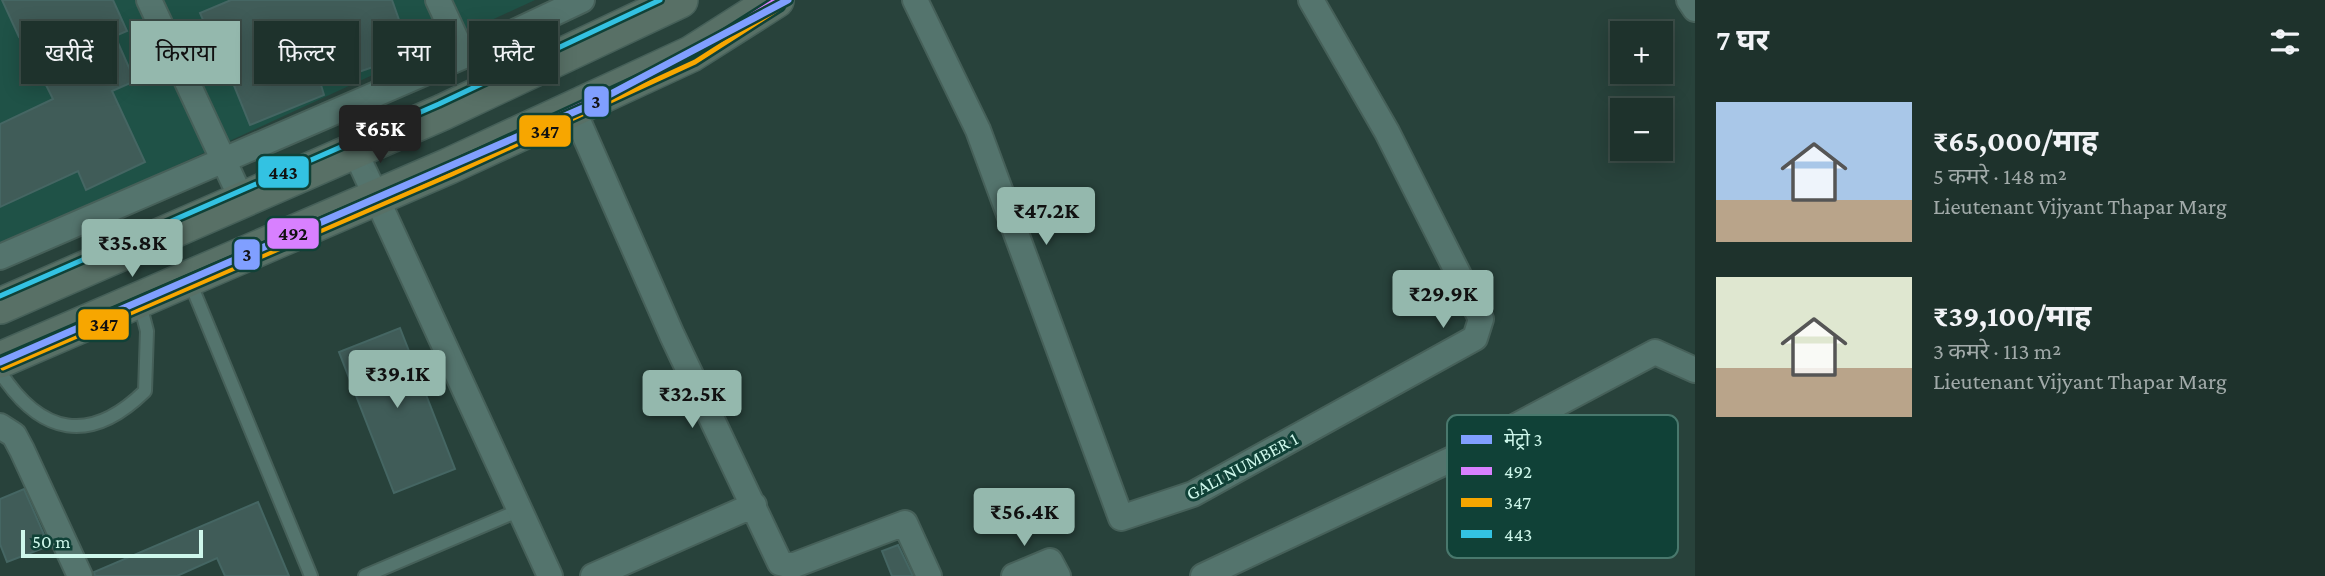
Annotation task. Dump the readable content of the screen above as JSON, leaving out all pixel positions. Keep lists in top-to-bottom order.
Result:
{
  "streets": {
    "street": ["GALI NUMBER 1"]
  },
  "lines": [
    "metro line 3",
    "transit line 492",
    "transit line 443",
    "transit line 347"
  ],
  "legend": [
    "मेट्रो 3",
    "492",
    "347",
    "443"
  ],
  "scale_bar": "50 m",
  "page": {
    "heading": "7 घर",
    "map_buttons": ["+", "−"],
    "chip": [
      "खरीदें",
      "किराया",
      "फ़िल्टर",
      "नया",
      "फ़्लैट"
    ],
    "list": [
      {
        "name": "₹65,000/माह",
        "note": "5 कमरे · 148 m² · Lieutenant Vijyant Thapar Marg"
      },
      {
        "name": "₹39,100/माह",
        "note": "3 कमरे · 113 m² · Lieutenant Vijyant Thapar Marg"
      }
    ],
    "price": [
      "₹65K",
      "₹47.2K",
      "₹35.8K",
      "₹29.9K",
      "₹39.1K",
      "₹32.5K",
      "₹56.4K"
    ],
    "scale": "50 m"
  }
}
